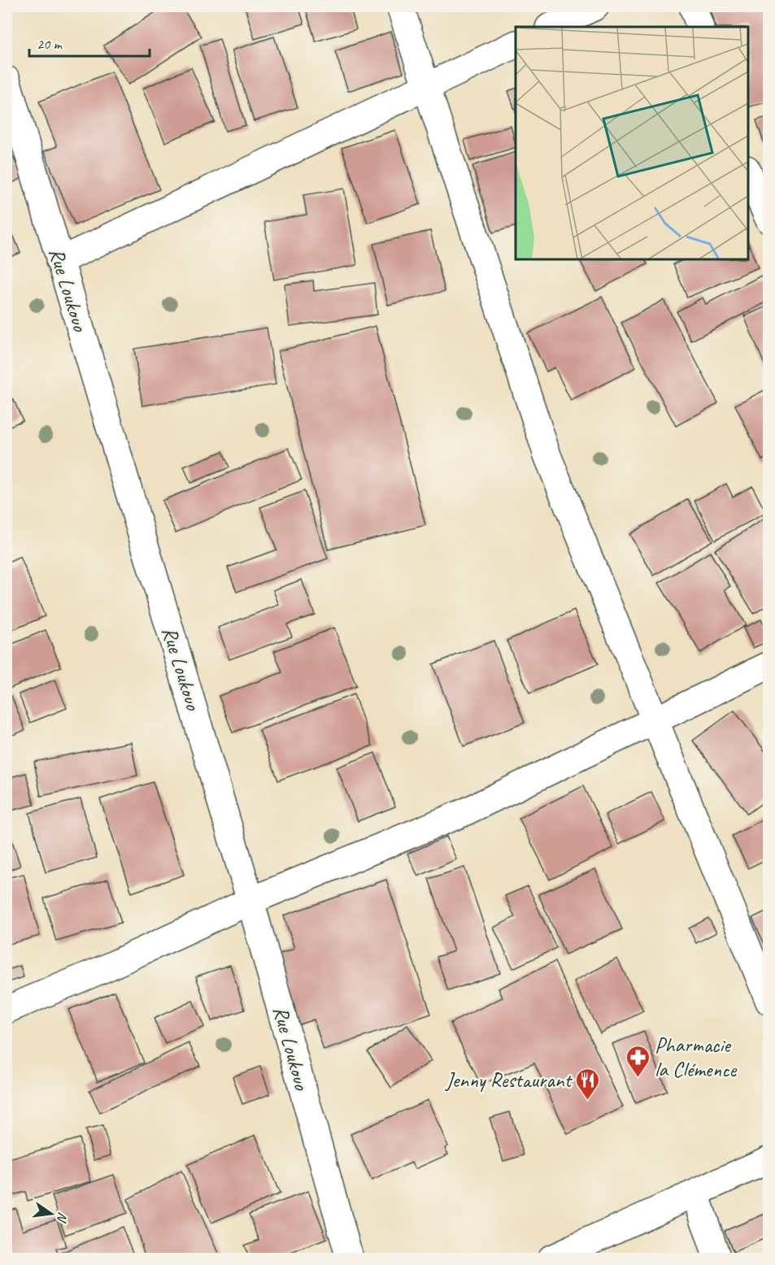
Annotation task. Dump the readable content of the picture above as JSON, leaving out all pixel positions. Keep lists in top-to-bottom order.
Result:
{
  "streets": {
    "street": ["Rue Loukouo"]
  },
  "places": {
    "pharmacy": ["Pharmacie la Clémence"],
    "restaurant": ["Jenny Restaurant"]
  },
  "scale_bar": "20 m",
  "north": "right"
}
